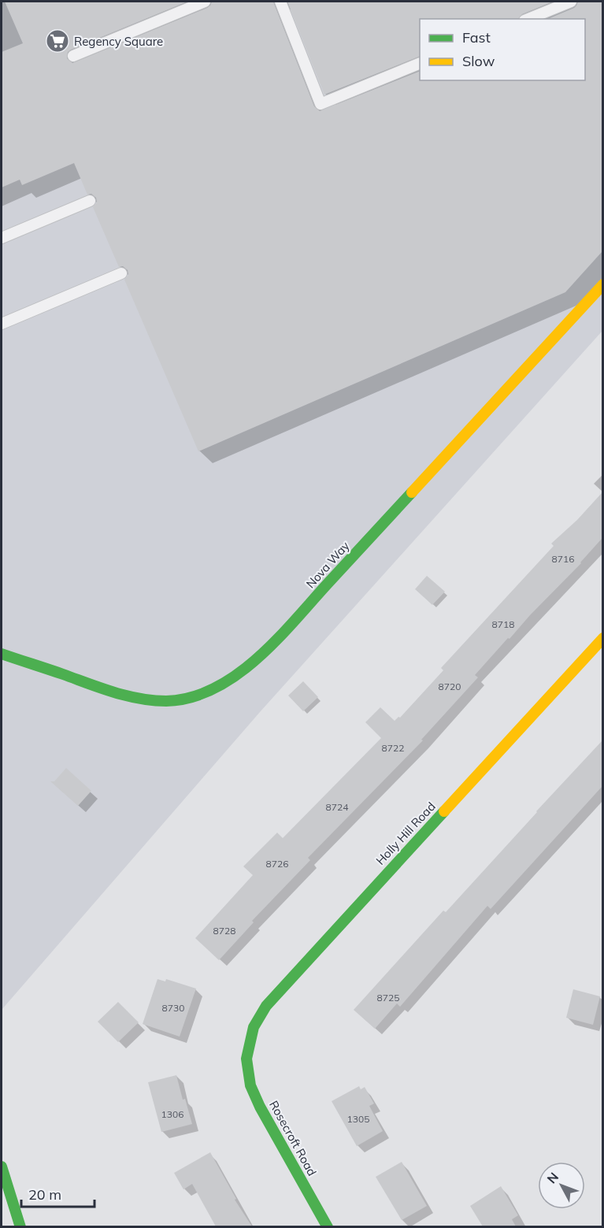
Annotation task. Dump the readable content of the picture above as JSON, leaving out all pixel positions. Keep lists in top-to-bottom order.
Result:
{
  "streets": {
    "street": ["Nova Way", "Holly Hill Road", "Rosecroft Road"]
  },
  "crossings": [
    ["Holly Hill Road", "Rosecroft Road"]
  ],
  "places": {
    "supermarket": ["Regency Square"]
  },
  "house_numbers": [
    "8716",
    "8718",
    "8720",
    "8722",
    "8724",
    "8726",
    "8728",
    "8725",
    "8730",
    "1306",
    "1305"
  ],
  "legend": ["Fast", "Slow"],
  "scale_bar": "20 m",
  "north": "top left"
}
